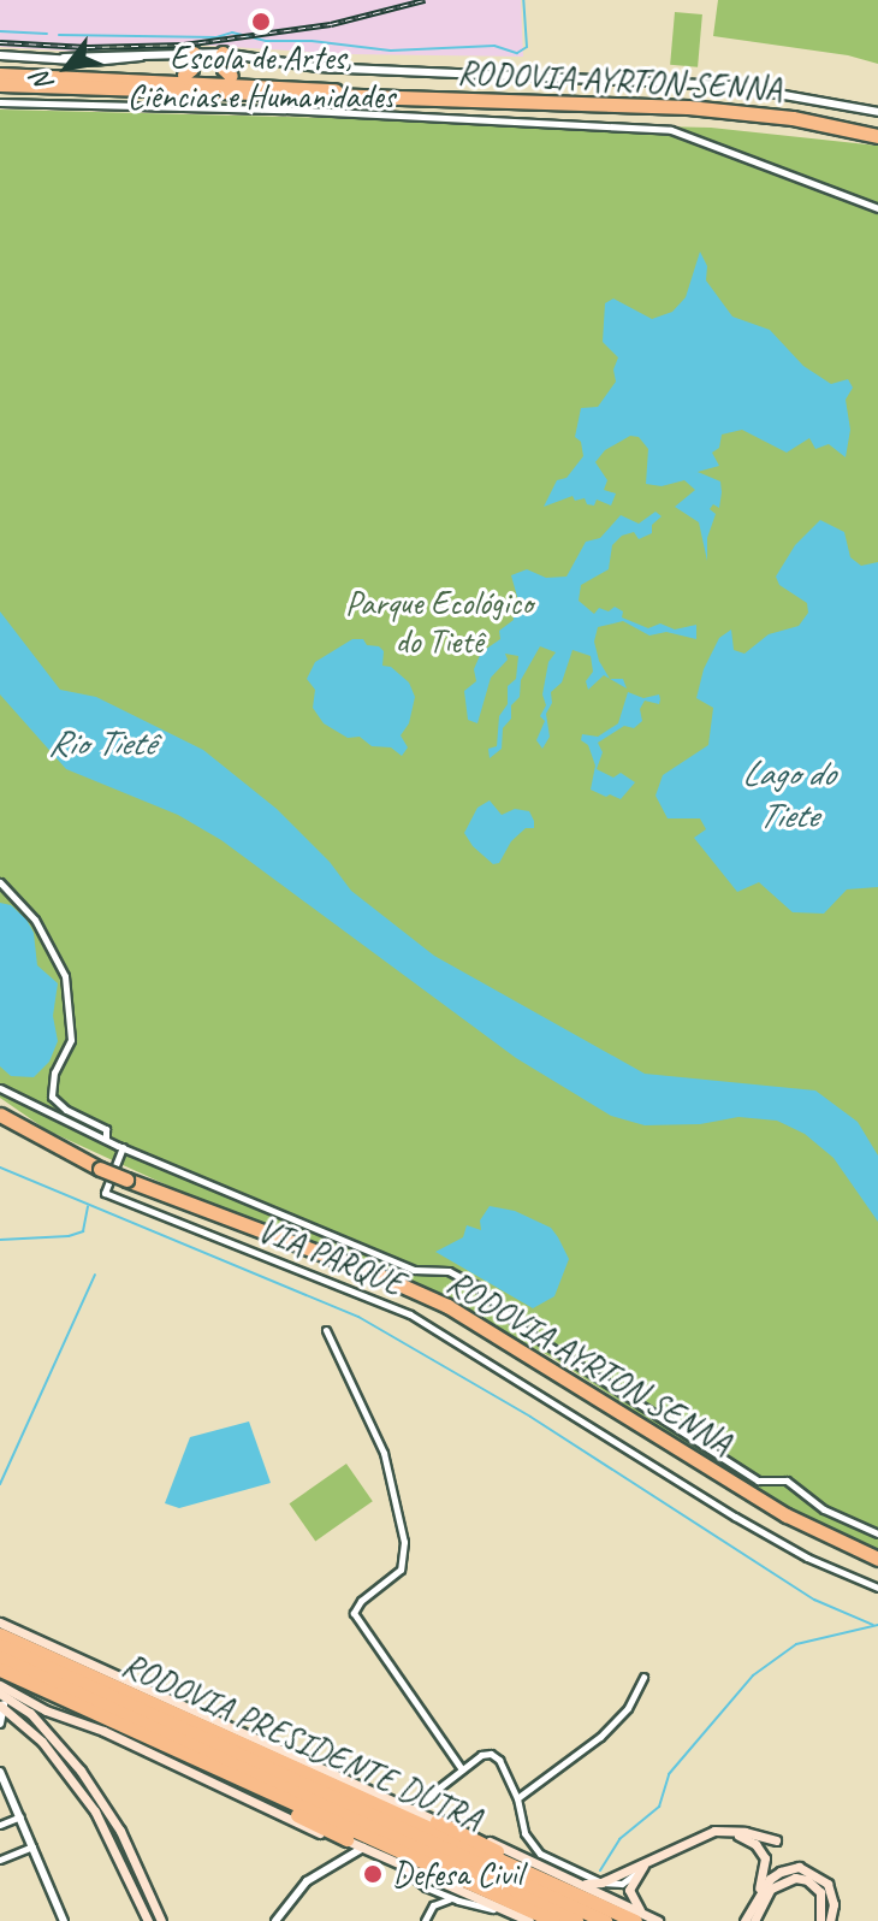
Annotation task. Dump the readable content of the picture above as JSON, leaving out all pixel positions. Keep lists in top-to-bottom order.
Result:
{
  "streets": {
    "highway": ["RODOVIA AYRTON SENNA", "RODOVIA PRESIDENTE DUTRA"],
    "street": ["VIA PARQUE"]
  },
  "water": ["Rio Tietê", "Lago do Tiete"],
  "parks": ["Parque Ecológico do Tietê"],
  "places": ["Escola de Artes, Ciências e Humanidades", "Defesa Civil"],
  "north": "bottom left"
}
